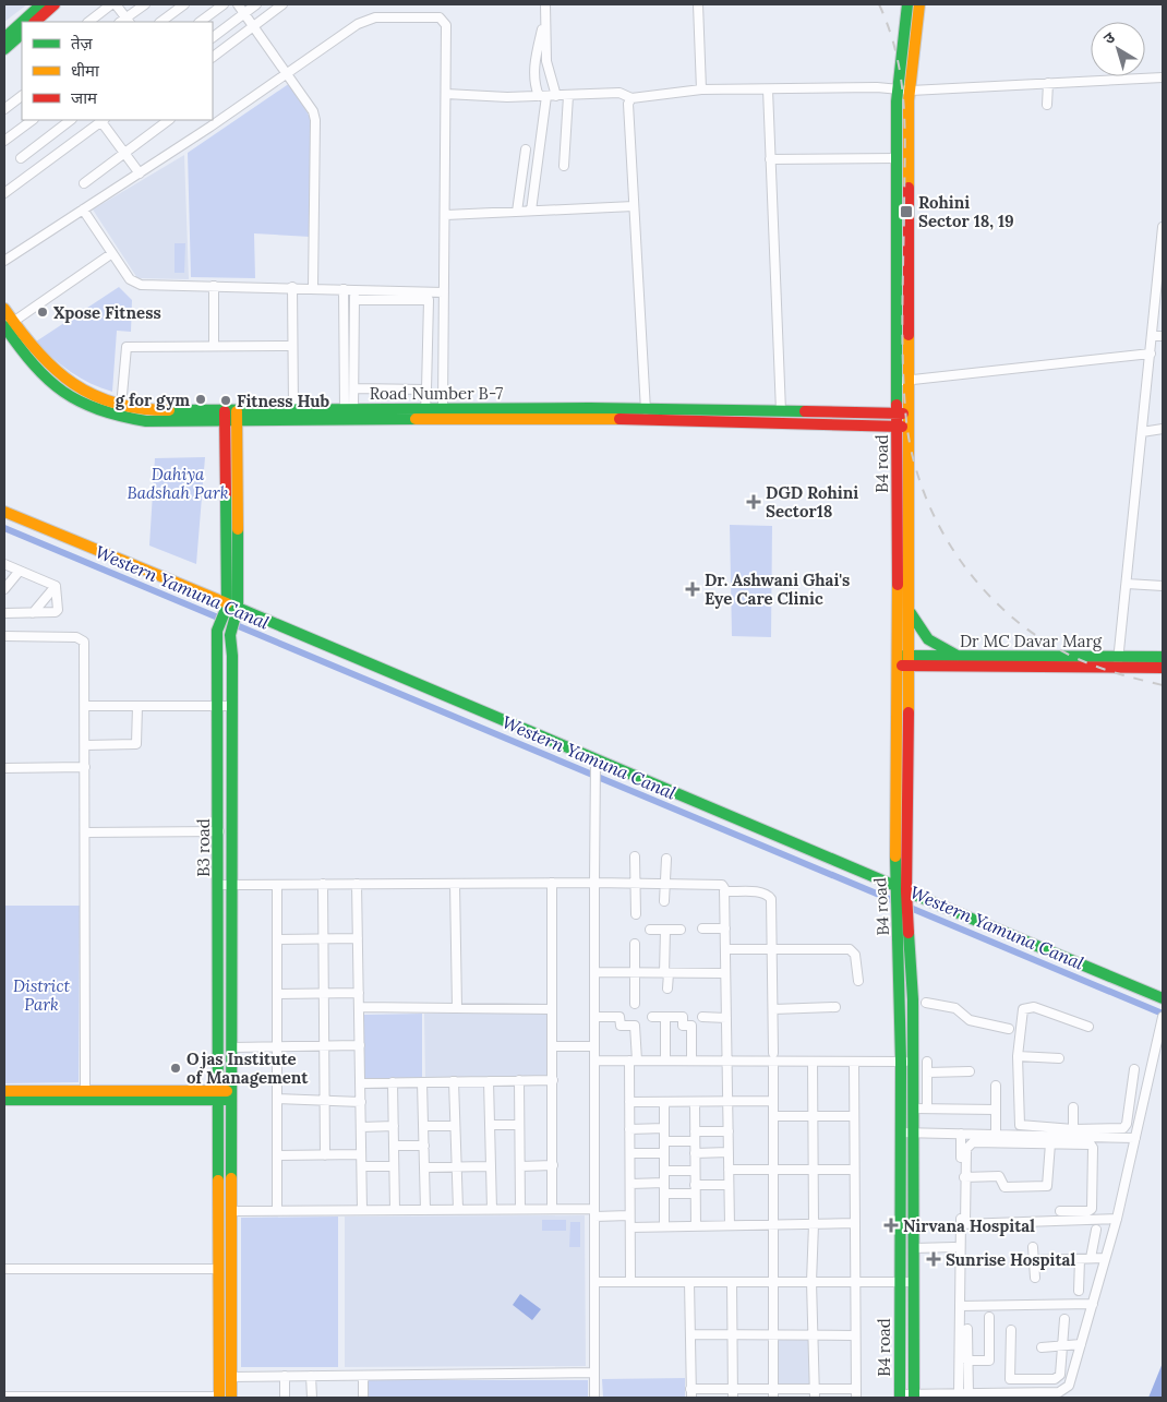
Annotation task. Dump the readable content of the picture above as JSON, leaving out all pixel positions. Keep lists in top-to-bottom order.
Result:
{
  "streets": {
    "street": [
      "Road Number B-7",
      "B4 road",
      "Dr MC Davar Marg",
      "B3 road"
    ]
  },
  "crossings": [
    ["Road Number B-7", "B4 road"],
    ["B4 road", "Dr MC Davar Marg"]
  ],
  "water": ["Western Yamuna Canal"],
  "parks": ["Dahiya Badshah Park", "District Park"],
  "places": {
    "transit": ["Rohini Sector 18, 19"],
    "other": [
      "Xpose Fitness",
      "g for gym",
      "Fitness Hub",
      "Ojas Institute of Management"
    ],
    "health": [
      "DGD Rohini Sector18",
      "Dr. Ashwani Ghai's Eye Care Clinic",
      "Nirvana Hospital",
      "Sunrise Hospital"
    ]
  },
  "legend": ["तेज़", "धीमा", "जाम"],
  "north": "top left"
}
